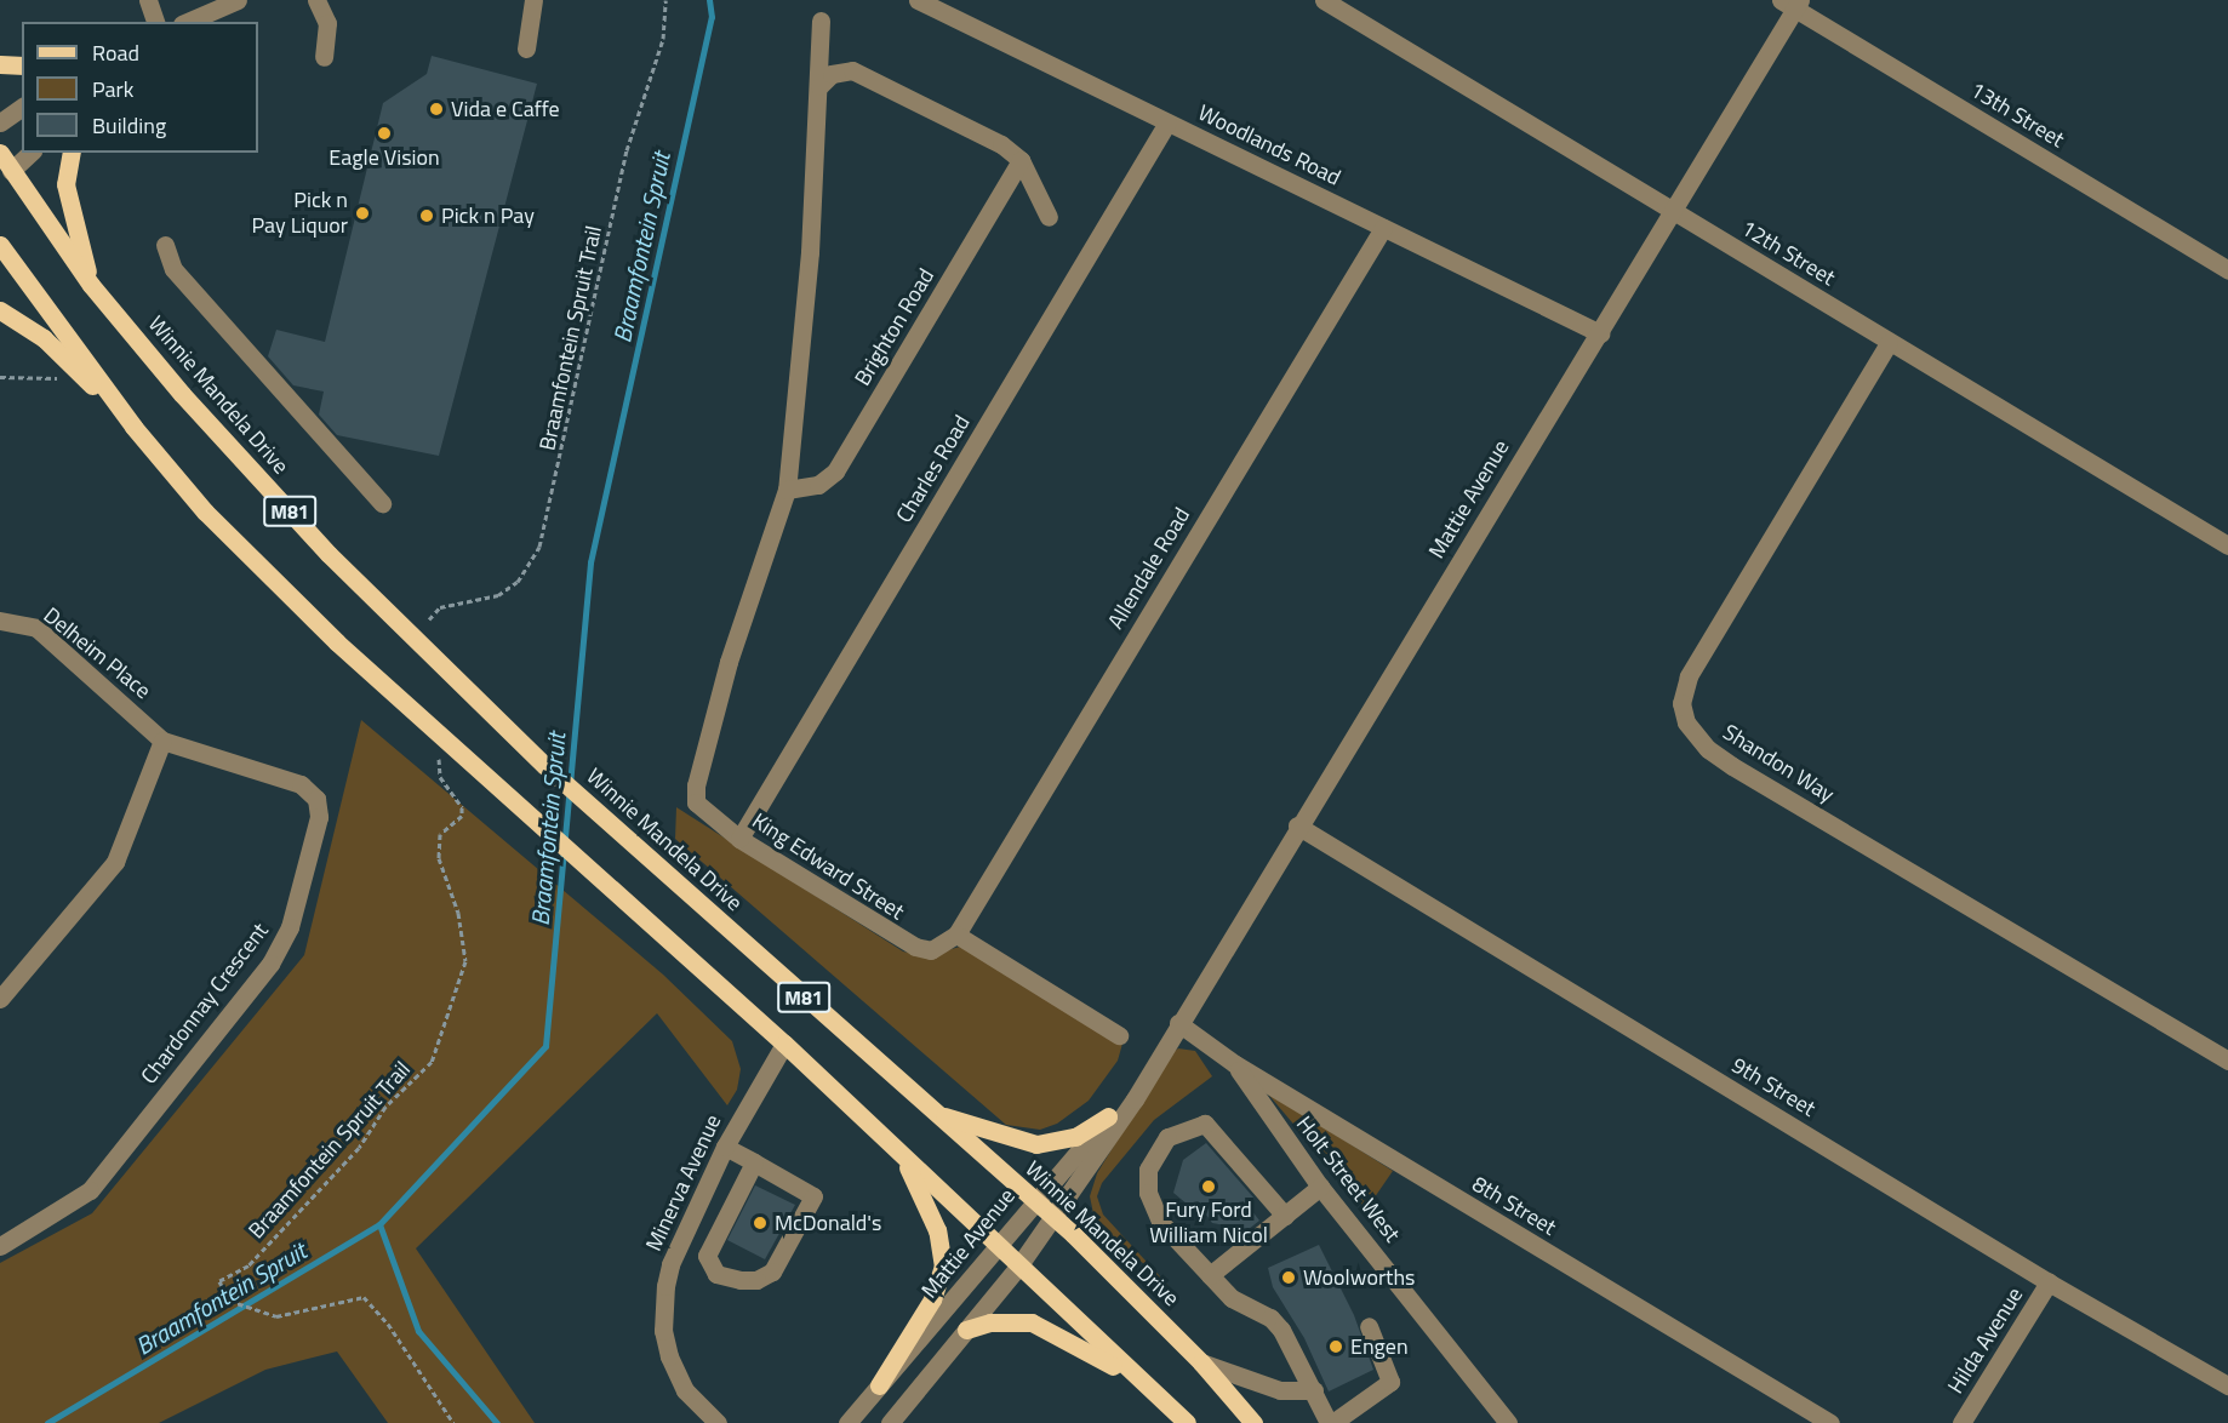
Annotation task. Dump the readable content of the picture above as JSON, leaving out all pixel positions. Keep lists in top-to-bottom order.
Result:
{
  "streets": {
    "main road": ["Winnie Mandela Drive", "M81"],
    "street": [
      "13th Street",
      "Woodlands Road",
      "12th Street",
      "Brighton Road",
      "Charles Road",
      "Mattie Avenue",
      "Allendale Road",
      "Delheim Place",
      "Shandon Way",
      "King Edward Street",
      "Chardonnay Crescent",
      "9th Street",
      "Holt Street West",
      "Minerva Avenue",
      "8th Street",
      "Hilda Avenue"
    ],
    "path": ["Braamfontein Spruit Trail"]
  },
  "crossings": [
    ["13th Street", "Mattie Avenue"],
    ["Woodlands Road", "Charles Road"],
    ["Woodlands Road", "Mattie Avenue"],
    ["Woodlands Road", "Allendale Road"],
    ["12th Street", "Mattie Avenue"],
    ["12th Street", "Shandon Way"],
    ["Brighton Road", "King Edward Street"],
    ["Braamfontein Spruit Trail", "M81"],
    ["Winnie Mandela Drive", "Mattie Avenue"],
    ["Charles Road", "King Edward Street"],
    ["Mattie Avenue", "M81"],
    ["Mattie Avenue", "9th Street"],
    ["Mattie Avenue", "8th Street"],
    ["M81", "Minerva Avenue"],
    ["Allendale Road", "King Edward Street"],
    ["Delheim Place", "Chardonnay Crescent"],
    ["9th Street", "Hilda Avenue"],
    ["Holt Street West", "8th Street"]
  ],
  "water": ["Braamfontein Spruit"],
  "places": [
    "Vida e Caffe",
    "Eagle Vision",
    "Pick n Pay Liquor",
    "Pick n Pay",
    "Fury Ford William Nicol",
    "McDonald's",
    "Woolworths",
    "Engen"
  ],
  "legend": ["Road", "Park", "Building"]
}
